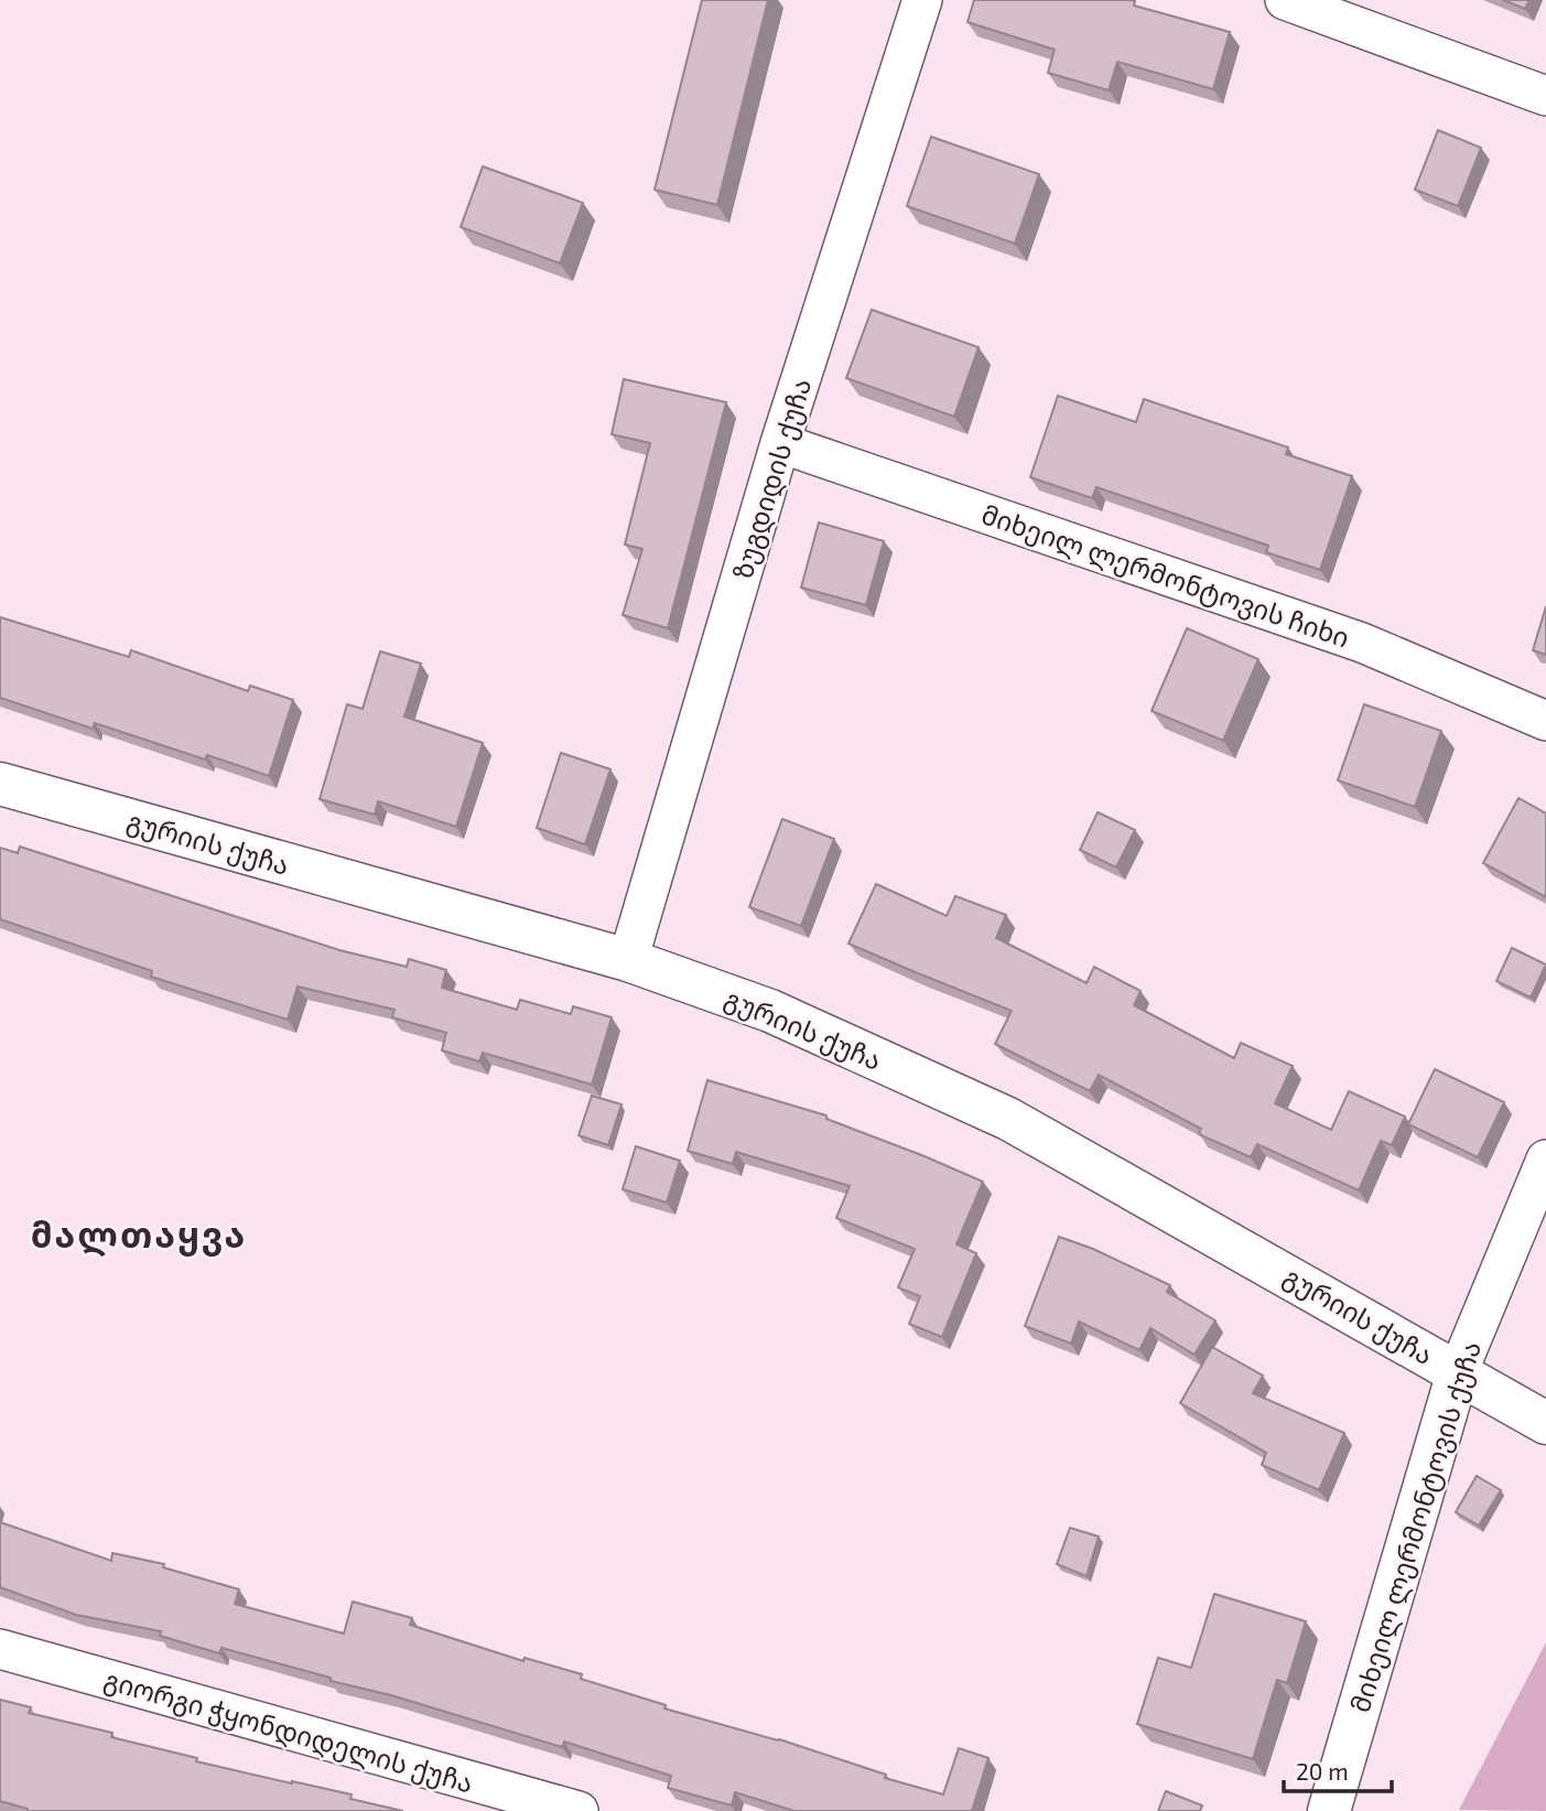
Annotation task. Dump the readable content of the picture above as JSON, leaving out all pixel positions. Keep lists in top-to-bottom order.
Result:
{
  "streets": {
    "main road": ["გურიის ქუჩა", "მიხეილ ლერმონტოვის ქუჩა"],
    "street": ["ზუგდიდის ქუჩა", "მიხეილ ლერმონტოვის ჩიხი", "გიორგი ჭყონდიდელის ქუჩა"]
  },
  "crossings": [
    ["ზუგდიდის ქუჩა", "მიხეილ ლერმონტოვის ჩიხი"],
    ["ზუგდიდის ქუჩა", "გურიის ქუჩა"],
    ["გურიის ქუჩა", "მიხეილ ლერმონტოვის ქუჩა"]
  ],
  "districts": ["მალთაყვა"],
  "scale_bar": "20 m"
}
